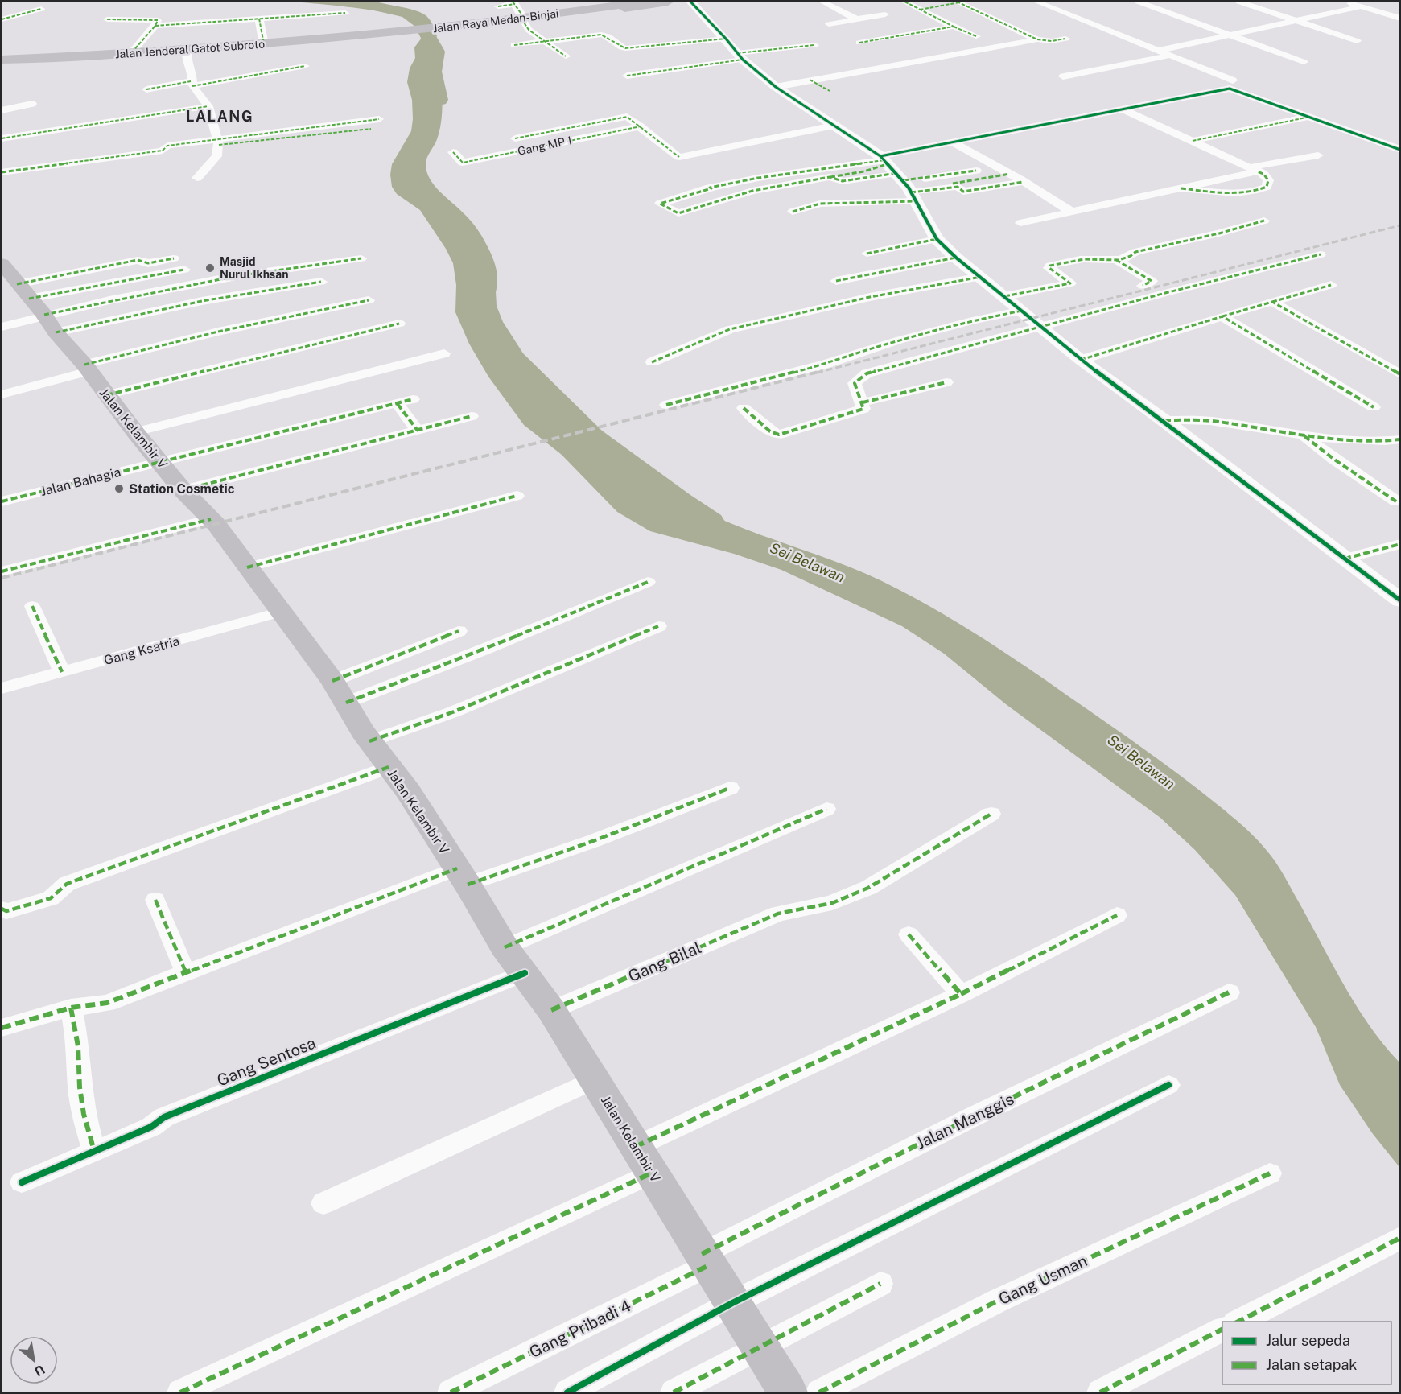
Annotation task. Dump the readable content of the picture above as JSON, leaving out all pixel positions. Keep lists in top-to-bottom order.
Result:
{
  "streets": {
    "highway": ["Jalan Raya Medan-Binjai", "Jalan Jenderal Gatot Subroto"],
    "main road": ["Jalan Kelambir V"],
    "street": [
      "Gang MP 1",
      "Jalan Bahagia",
      "Gang Ksatria",
      "Gang Bilal",
      "Gang Sentosa",
      "Jalan Manggis",
      "Gang Usman",
      "Gang Pribadi 4"
    ]
  },
  "crossings": [
    ["Jalan Raya Medan-Binjai", "Jalan Jenderal Gatot Subroto"],
    ["Jalan Kelambir V", "Jalan Bahagia"],
    ["Jalan Kelambir V", "Gang Ksatria"],
    ["Jalan Kelambir V", "Gang Bilal"],
    ["Jalan Kelambir V", "Gang Sentosa"],
    ["Jalan Kelambir V", "Jalan Manggis"],
    ["Jalan Kelambir V", "Gang Pribadi 4"],
    ["Jalan Manggis", "Gang Pribadi 4"]
  ],
  "districts": ["LALANG"],
  "water": ["Sei Belawan"],
  "places": ["Masjid Nurul Ikhsan", "Station Cosmetic"],
  "legend": ["Jalur sepeda", "Jalan setapak"],
  "north": "bottom right"
}
